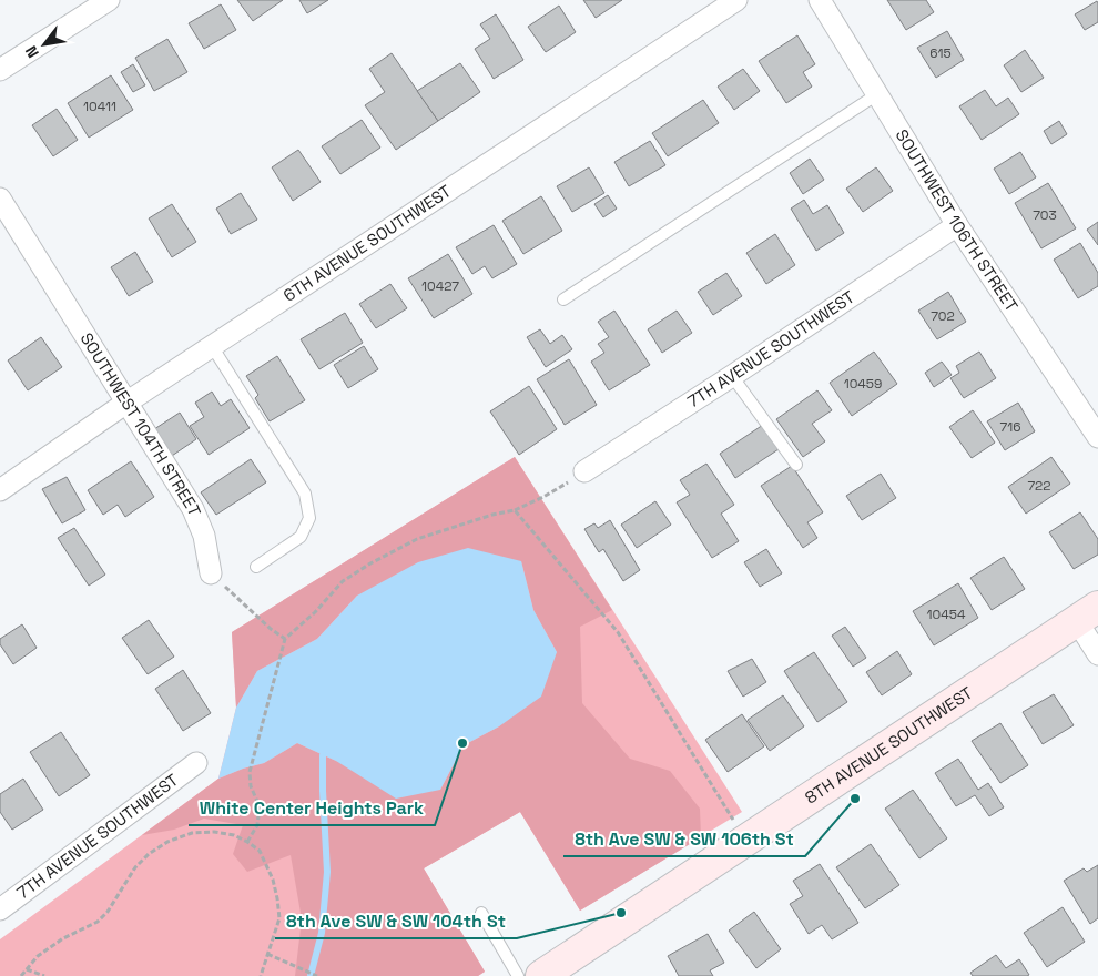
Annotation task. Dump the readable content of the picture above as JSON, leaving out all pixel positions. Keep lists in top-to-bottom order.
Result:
{
  "streets": {
    "street": [
      "SOUTHWEST 106TH STREET",
      "6TH AVENUE SOUTHWEST",
      "7TH AVENUE SOUTHWEST",
      "SOUTHWEST 104TH STREET",
      "8TH AVENUE SOUTHWEST"
    ]
  },
  "crossings": [
    ["SOUTHWEST 106TH STREET", "7TH AVENUE SOUTHWEST"],
    ["6TH AVENUE SOUTHWEST", "SOUTHWEST 104TH STREET"]
  ],
  "places": ["White Center Heights Park", "8th Ave SW & SW 106th St", "8th Ave SW & SW 104th St"],
  "house_numbers": [
    "615",
    "10411",
    "703",
    "10427",
    "702",
    "10459",
    "716",
    "722",
    "10454"
  ],
  "north": "bottom left"
}
